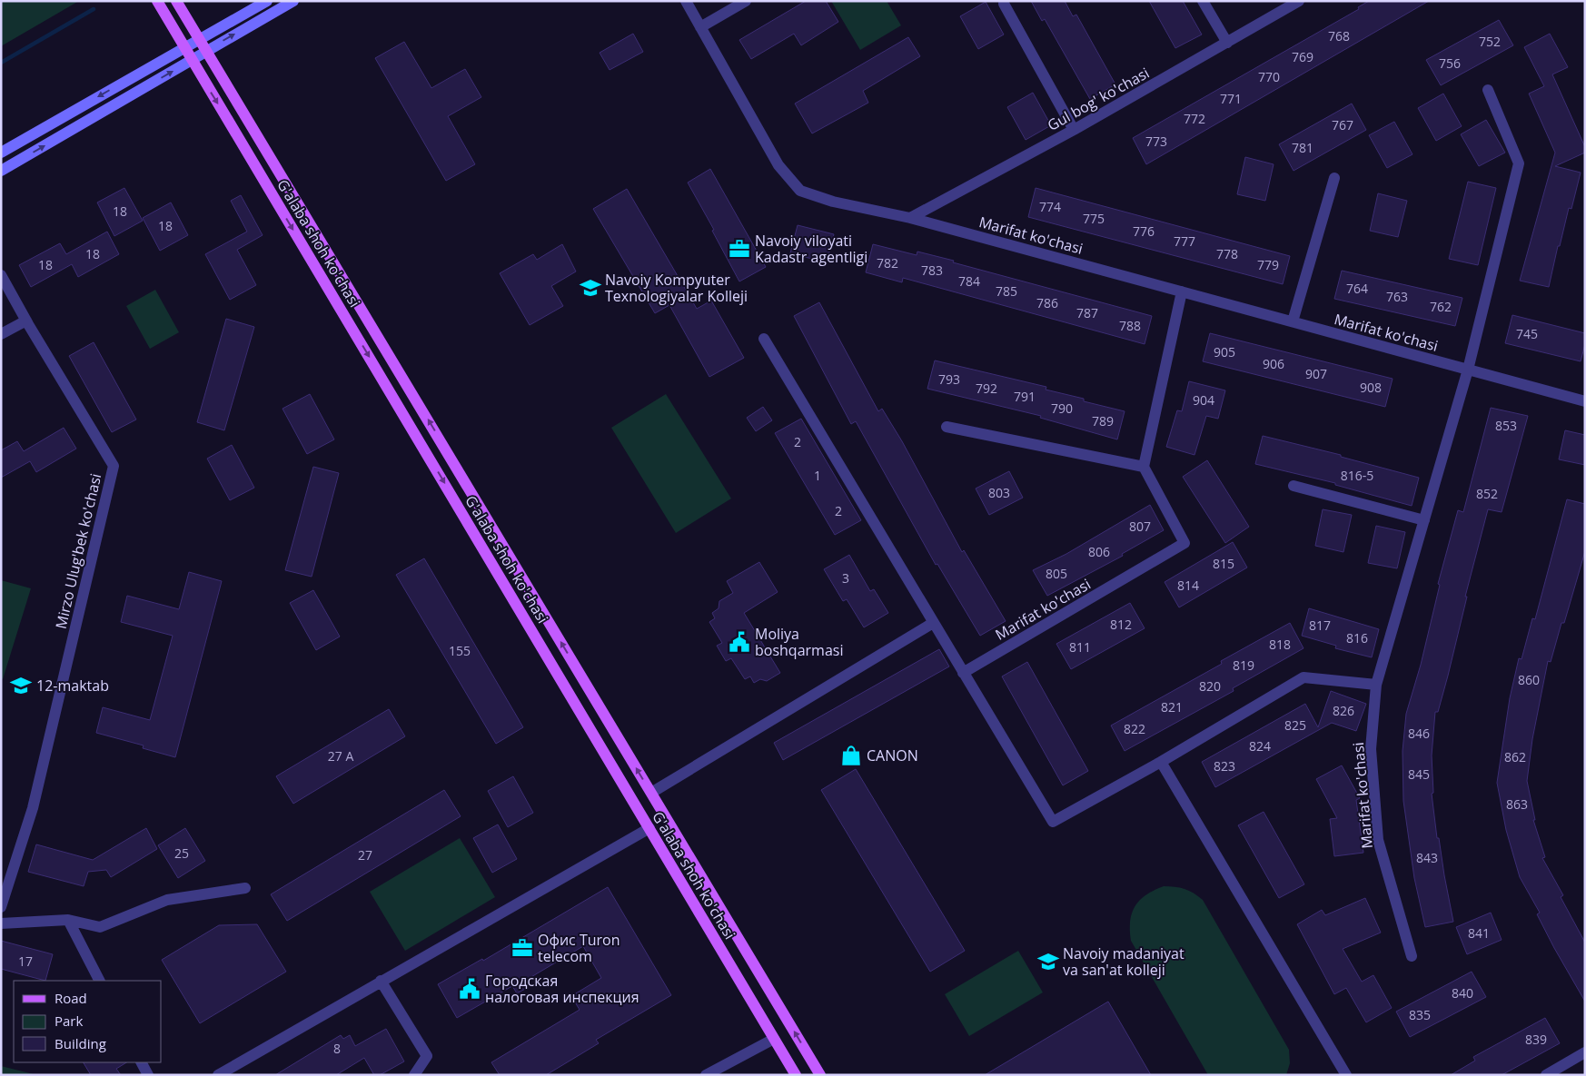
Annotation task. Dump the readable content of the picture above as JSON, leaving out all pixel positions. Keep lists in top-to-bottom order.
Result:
{
  "streets": {
    "main road": ["G'alaba shoh ko'chasi"],
    "street": ["Gul bog' ko'chasi", "Marifat ko'chasi", "Mirzo Ulug'bek ko'chasi"]
  },
  "crossings": [
    ["Gul bog' ko'chasi", "Marifat ko'chasi"]
  ],
  "places": {
    "office": ["Navoiy viloyati Kadastr agentligi", "Офис Turon telecom"],
    "school or university": ["Navoiy Kompyuter Texnologiyalar Kolleji", "12-maktab", "Navoiy madaniyat va san'at kolleji"],
    "public building": ["Moliya boshqarmasi", "Городская налоговая инспекция"],
    "shop": ["CANON"]
  },
  "house_numbers": [
    "768",
    "752",
    "769",
    "756",
    "770",
    "771",
    "772",
    "767",
    "773",
    "781",
    "774",
    "18",
    "775",
    "18",
    "776",
    "777",
    "18",
    "778",
    "782",
    "18",
    "779",
    "783",
    "784",
    "764",
    "785",
    "763",
    "786",
    "762",
    "787",
    "788",
    "745",
    "905",
    "906",
    "907",
    "793",
    "908",
    "792",
    "791",
    "904",
    "790",
    "789",
    "853",
    "2",
    "1",
    "816-5",
    "803",
    "852",
    "2",
    "807",
    "806",
    "815",
    "805",
    "3",
    "814",
    "812",
    "817",
    "816",
    "818",
    "811",
    "155",
    "819",
    "860",
    "820",
    "821",
    "826",
    "825",
    "822",
    "846",
    "824",
    "27 А",
    "862",
    "823",
    "845",
    "863",
    "25",
    "27",
    "843",
    "841",
    "17",
    "840",
    "835",
    "839",
    "8"
  ],
  "legend": ["Road", "Park", "Building"]
}
